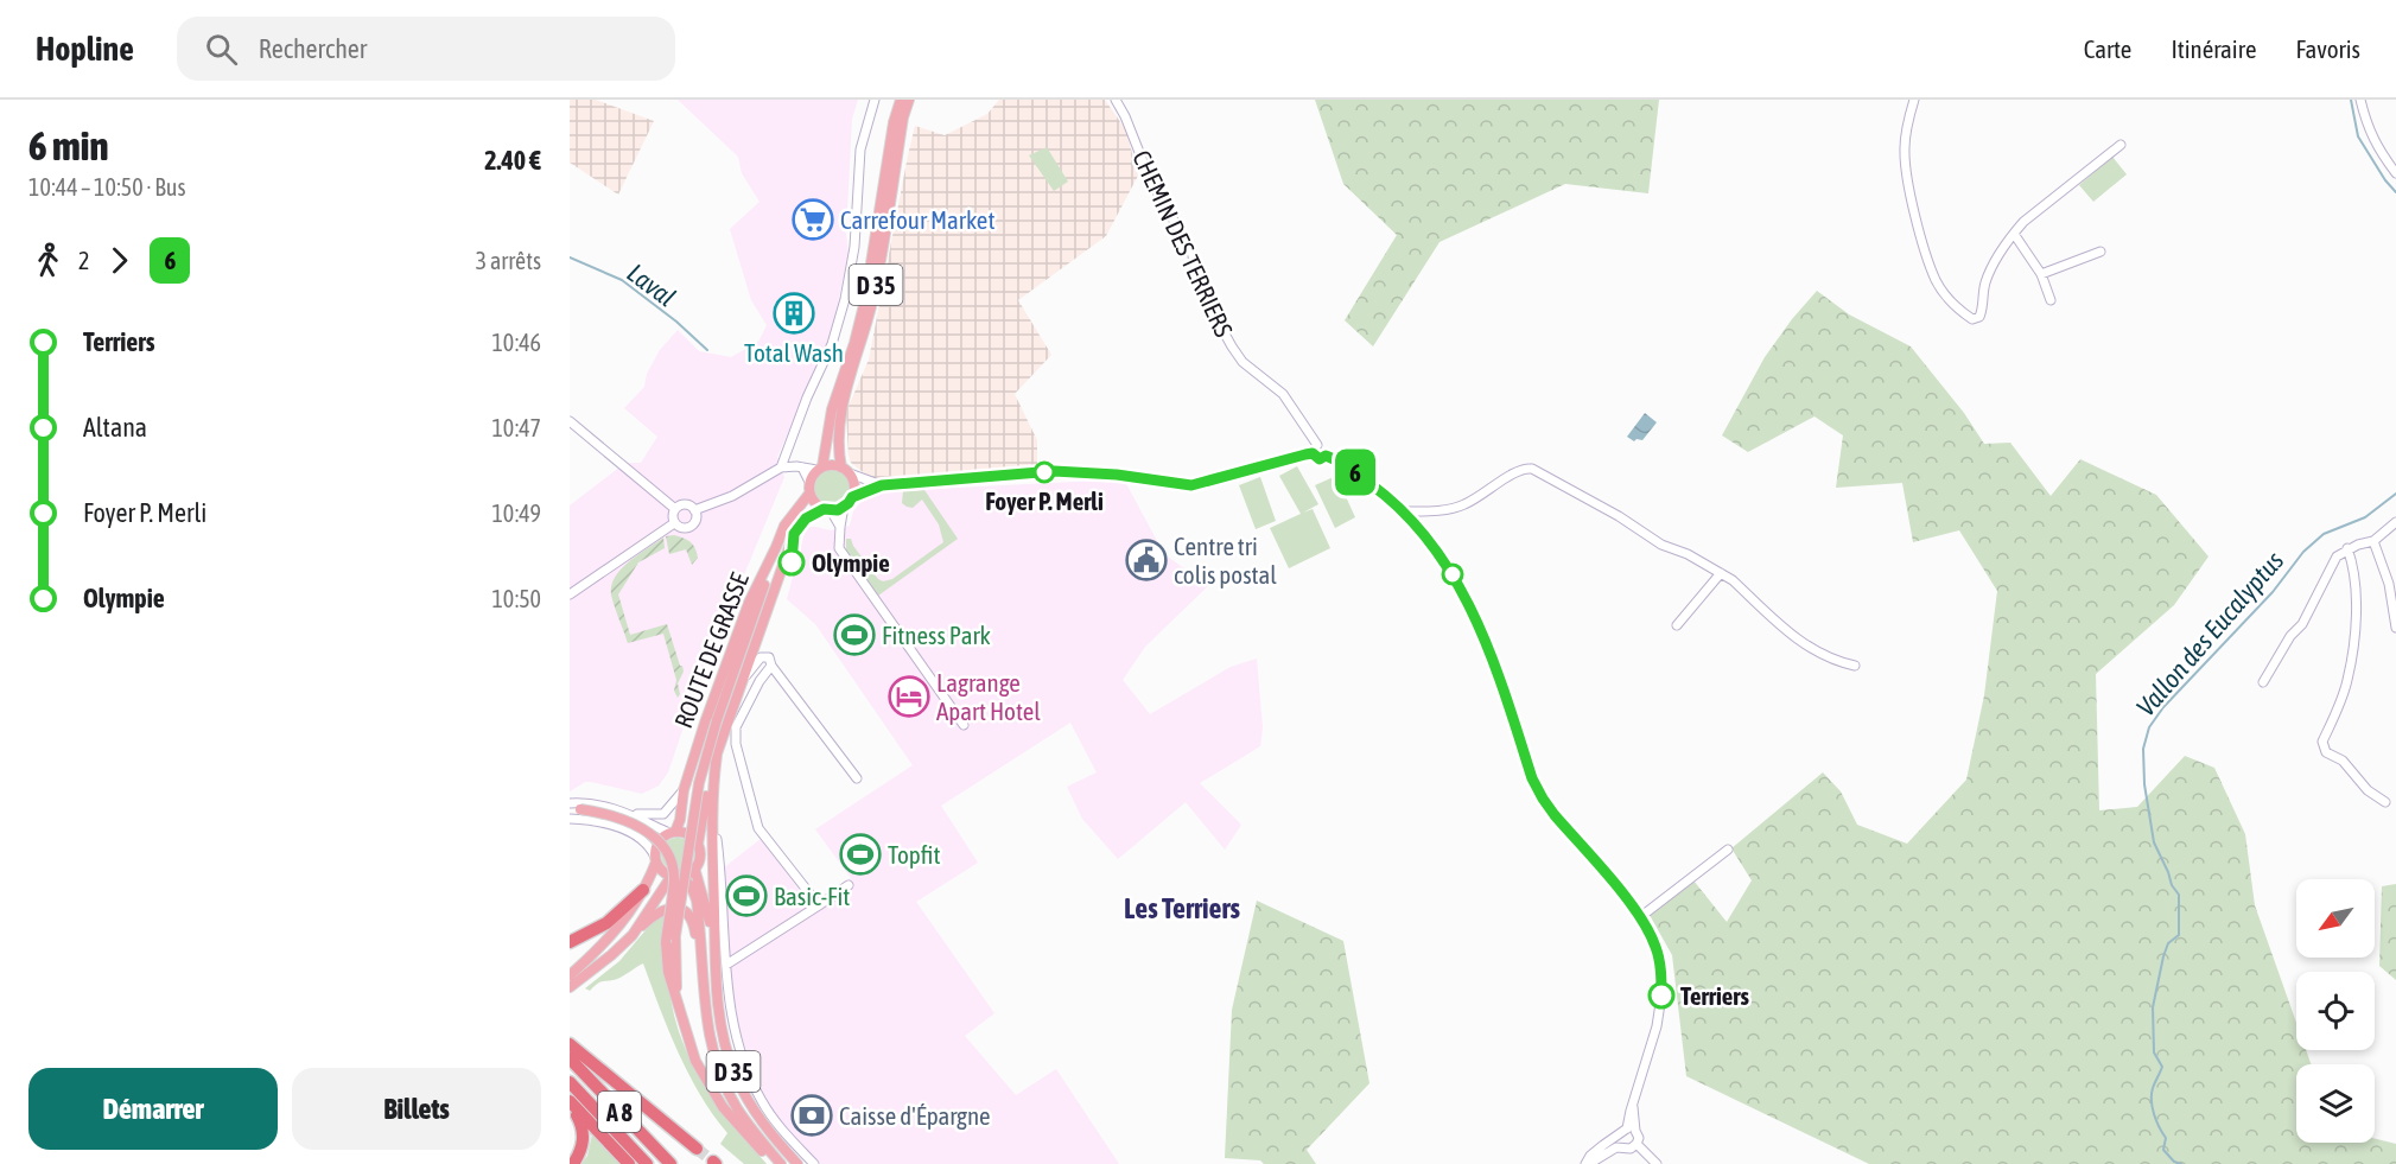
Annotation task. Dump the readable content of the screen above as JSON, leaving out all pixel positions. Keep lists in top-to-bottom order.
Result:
{
  "streets": {
    "highway": ["A 8"],
    "main road": ["D 35", "ROUTE DE GRASSE"],
    "street": ["CHEMIN DES TERRIERS"]
  },
  "crossings": [
    ["D 35", "ROUTE DE GRASSE"]
  ],
  "districts": ["Les Terriers"],
  "water": ["Laval", "Vallon des Eucalyptus"],
  "places": {
    "supermarket": ["Carrefour Market"],
    "building": ["Total Wash"],
    "other": ["Foyer P. Merli", "Olympie", "Terriers"],
    "public building": ["Centre tri colis postal"],
    "sports": ["Fitness Park", "Topfit", "Basic-Fit"],
    "hotel": ["Lagrange Apart Hotel"],
    "bank": ["Caisse d'Épargne"]
  },
  "lines": ["bus line 6"],
  "north": "bottom left",
  "page": {
    "header": "Hopline",
    "search": "Rechercher",
    "nav": ["Carte", "Itinéraire", "Favoris"],
    "heading": ["6 min", "10:44 – 10:50 · Bus", "2.40 €"],
    "on_map": "6",
    "legs": ["2", "6", "3 arrêts"],
    "list": [
      {
        "name": "Terriers",
        "value": "10:46"
      },
      {
        "name": "Altana",
        "value": "10:47"
      },
      {
        "name": "Foyer P. Merli",
        "value": "10:49"
      },
      {
        "name": "Olympie",
        "value": "10:50"
      }
    ],
    "buttons": ["Démarrer", "Billets"]
  }
}
